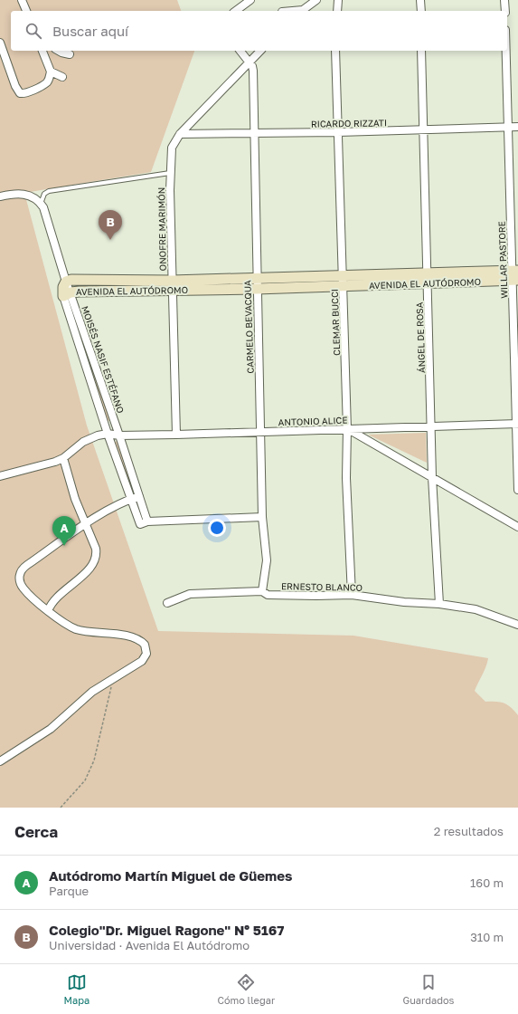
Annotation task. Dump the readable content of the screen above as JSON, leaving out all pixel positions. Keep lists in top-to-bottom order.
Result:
{
  "streets": {
    "street": [
      "RICARDO RIZZATI",
      "ONOFRE MARIMÓN",
      "WILLAR PASTORE",
      "AVENIDA EL AUTÓDROMO",
      "CLEMAR BUCCI",
      "CARMELO BEVACQUA",
      "ÁNGEL DE ROSA",
      "MOISÉS NASIF ESTÉFANO",
      "ANTONIO ALICE",
      "ERNESTO BLANCO"
    ]
  },
  "crossings": [
    ["RICARDO RIZZATI", "ONOFRE MARIMÓN"],
    ["RICARDO RIZZATI", "WILLAR PASTORE"],
    ["RICARDO RIZZATI", "CLEMAR BUCCI"],
    ["RICARDO RIZZATI", "CARMELO BEVACQUA"],
    ["RICARDO RIZZATI", "ÁNGEL DE ROSA"],
    ["ONOFRE MARIMÓN", "AVENIDA EL AUTÓDROMO"],
    ["ONOFRE MARIMÓN", "CARMELO BEVACQUA"],
    ["ONOFRE MARIMÓN", "ANTONIO ALICE"],
    ["WILLAR PASTORE", "AVENIDA EL AUTÓDROMO"],
    ["WILLAR PASTORE", "ANTONIO ALICE"],
    ["AVENIDA EL AUTÓDROMO", "CLEMAR BUCCI"],
    ["AVENIDA EL AUTÓDROMO", "CARMELO BEVACQUA"],
    ["AVENIDA EL AUTÓDROMO", "ÁNGEL DE ROSA"],
    ["AVENIDA EL AUTÓDROMO", "MOISÉS NASIF ESTÉFANO"],
    ["CLEMAR BUCCI", "ANTONIO ALICE"],
    ["CLEMAR BUCCI", "ERNESTO BLANCO"],
    ["CARMELO BEVACQUA", "ANTONIO ALICE"],
    ["CARMELO BEVACQUA", "ERNESTO BLANCO"],
    ["ÁNGEL DE ROSA", "ANTONIO ALICE"],
    ["ÁNGEL DE ROSA", "ERNESTO BLANCO"],
    ["MOISÉS NASIF ESTÉFANO", "ANTONIO ALICE"]
  ],
  "page": {
    "search": "Buscar aquí",
    "pins": ["B", "A"],
    "heading": ["Cerca", "2 resultados"],
    "list": [
      {
        "mark": "A",
        "name": "Autódromo Martín Miguel de Güemes",
        "note": "Parque",
        "value": "160 m"
      },
      {
        "mark": "B",
        "name": "Colegio\"Dr. Miguel Ragone\" Nº 5167",
        "note": "Universidad · Avenida El Autódromo",
        "value": "310 m"
      }
    ],
    "nav": ["Mapa", "Cómo llegar", "Guardados"]
  }
}
